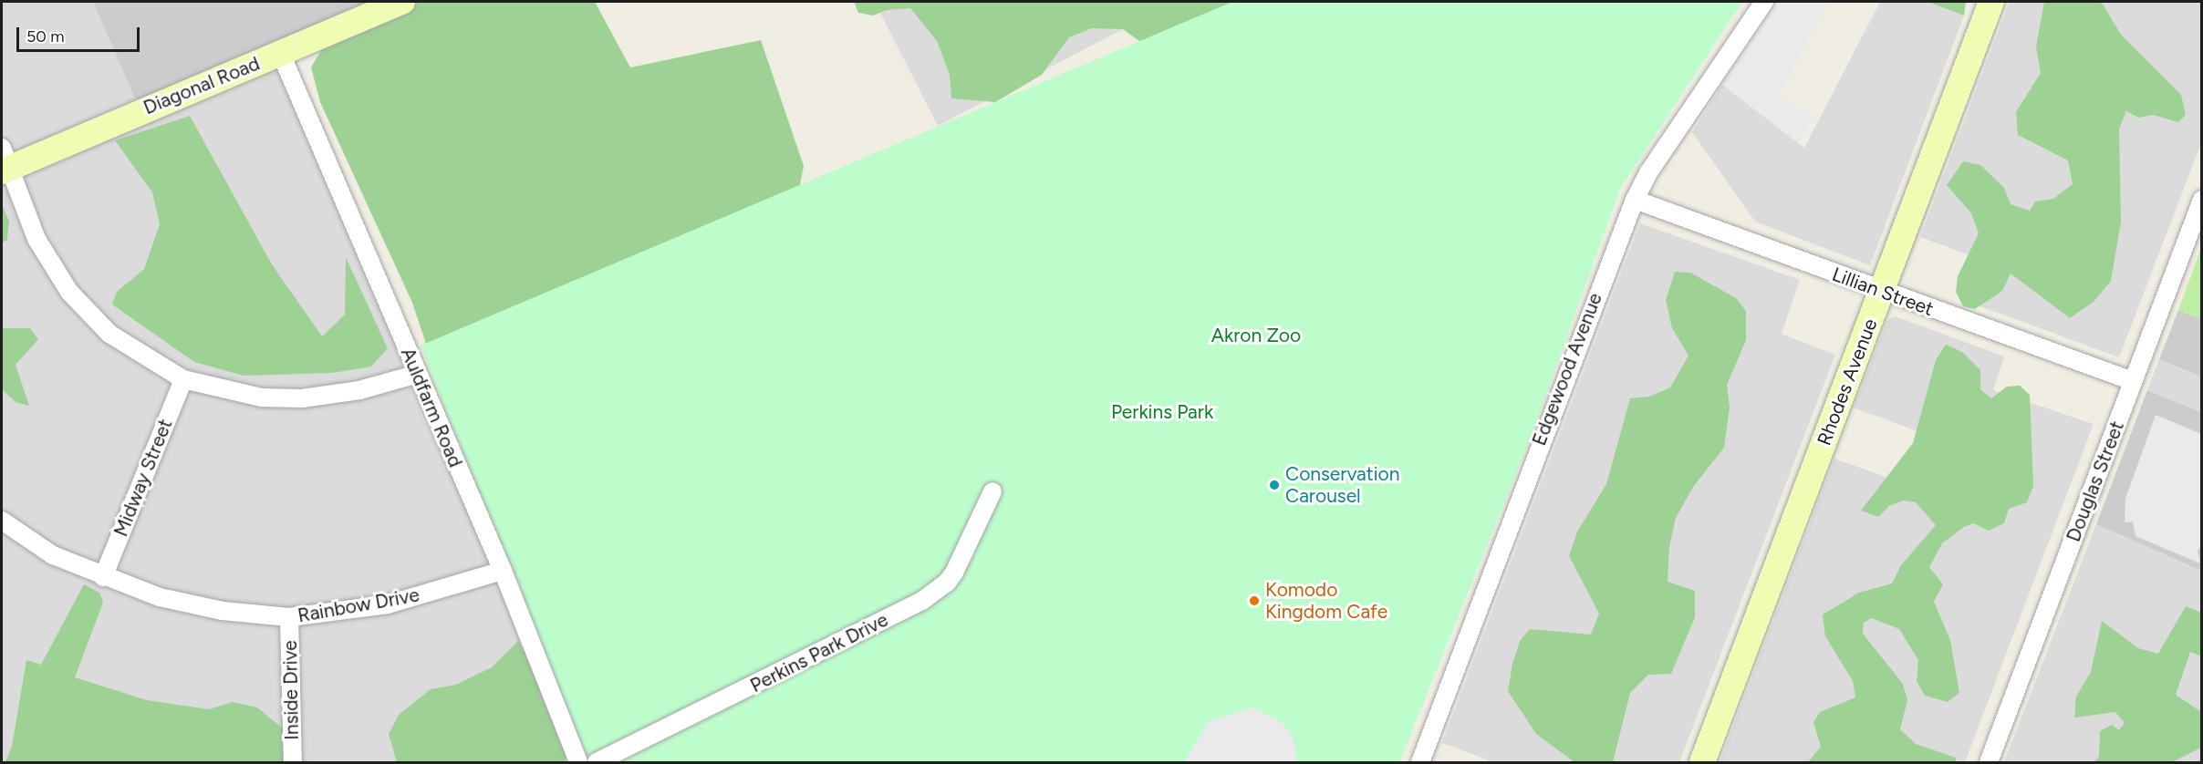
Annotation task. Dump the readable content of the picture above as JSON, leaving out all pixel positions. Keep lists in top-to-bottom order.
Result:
{
  "streets": {
    "street": [
      "Diagonal Road",
      "Lillian Street",
      "Edgewood Avenue",
      "Rhodes Avenue",
      "Auldfarm Road",
      "Midway Street",
      "Douglas Street",
      "Rainbow Drive",
      "Perkins Park Drive",
      "Inside Drive"
    ]
  },
  "crossings": [
    ["Diagonal Road", "Auldfarm Road"],
    ["Lillian Street", "Edgewood Avenue"],
    ["Lillian Street", "Rhodes Avenue"],
    ["Lillian Street", "Douglas Street"],
    ["Auldfarm Road", "Rainbow Drive"],
    ["Midway Street", "Rainbow Drive"],
    ["Rainbow Drive", "Inside Drive"]
  ],
  "parks": ["Akron Zoo", "Perkins Park"],
  "places": ["Conservation Carousel", "Komodo Kingdom Cafe"],
  "scale_bar": "50 m"
}
